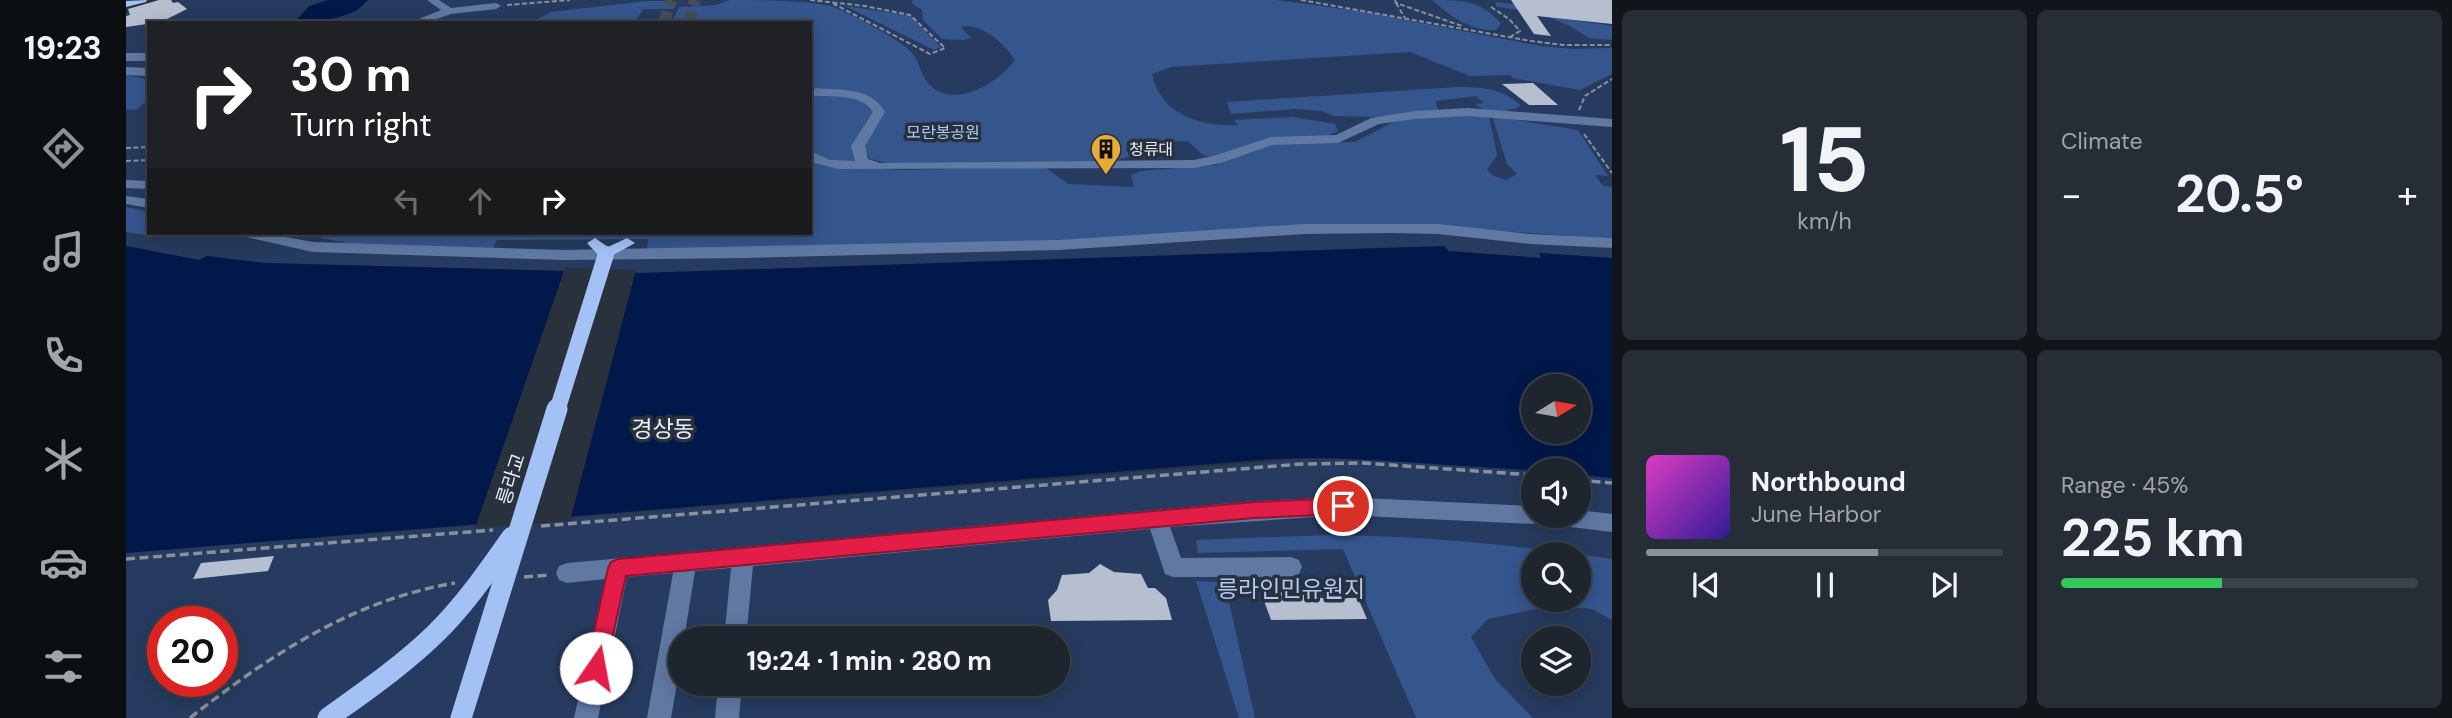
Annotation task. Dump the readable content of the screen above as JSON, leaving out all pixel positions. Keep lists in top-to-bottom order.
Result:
{
  "streets": {
    "main road": ["릉라교"]
  },
  "districts": ["경상동"],
  "parks": ["모란봉공원", "릉라인민유원지"],
  "places": {
    "building": ["청류대"]
  },
  "north": "right",
  "page": {
    "tabs": "19:23",
    "tile": [
      ["15", "km/h"],
      "Climate",
      ["Range · 45%", "225 km"]
    ],
    "turn": ["30 m", "Turn right"],
    "heat": ["−", "20.5°", "+"],
    "song": ["Northbound", "June Harbor"],
    "limit": "20",
    "trip": "19:24 · 1 min · 280 m"
  }
}
